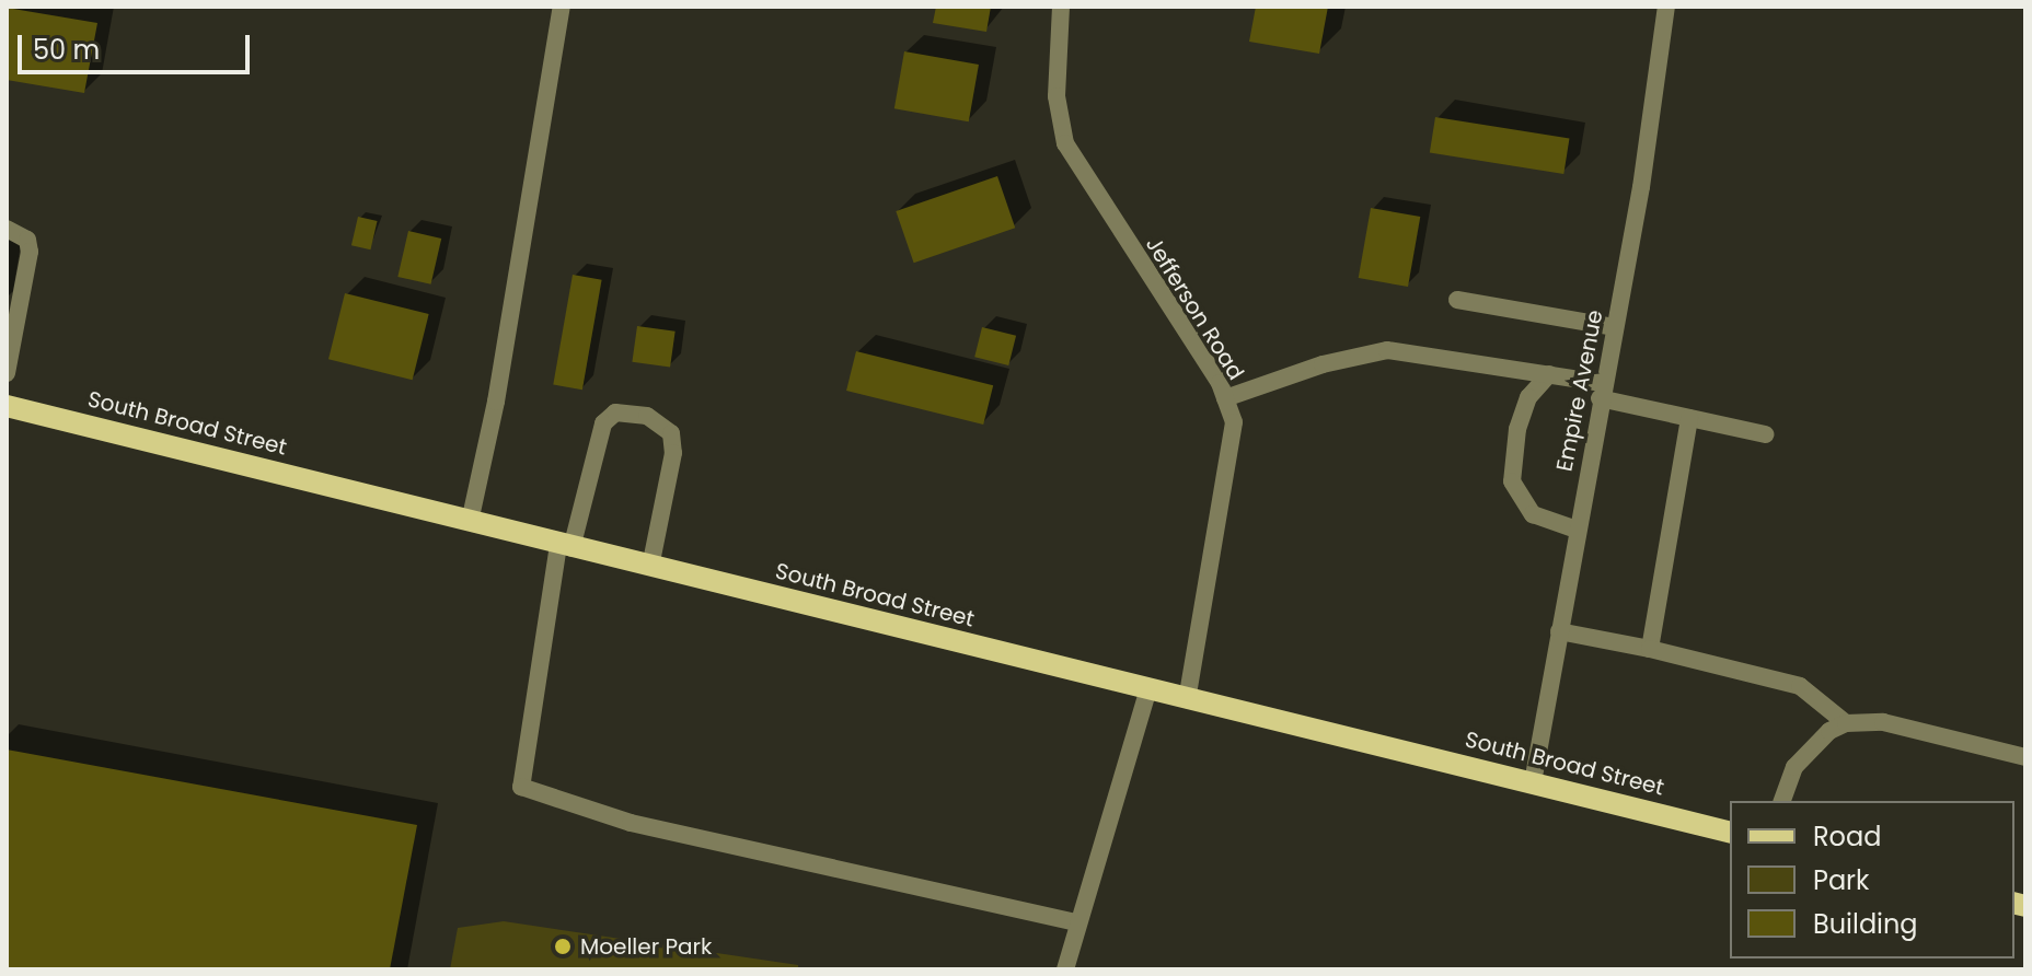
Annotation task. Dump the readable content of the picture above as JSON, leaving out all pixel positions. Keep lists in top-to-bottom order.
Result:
{
  "streets": {
    "main road": ["South Broad Street"],
    "street": ["Jefferson Road", "Empire Avenue"]
  },
  "crossings": [
    ["Jefferson Road", "South Broad Street"],
    ["Empire Avenue", "South Broad Street"]
  ],
  "places": ["Moeller Park"],
  "legend": ["Road", "Park", "Building"],
  "scale_bar": "50 m"
}
